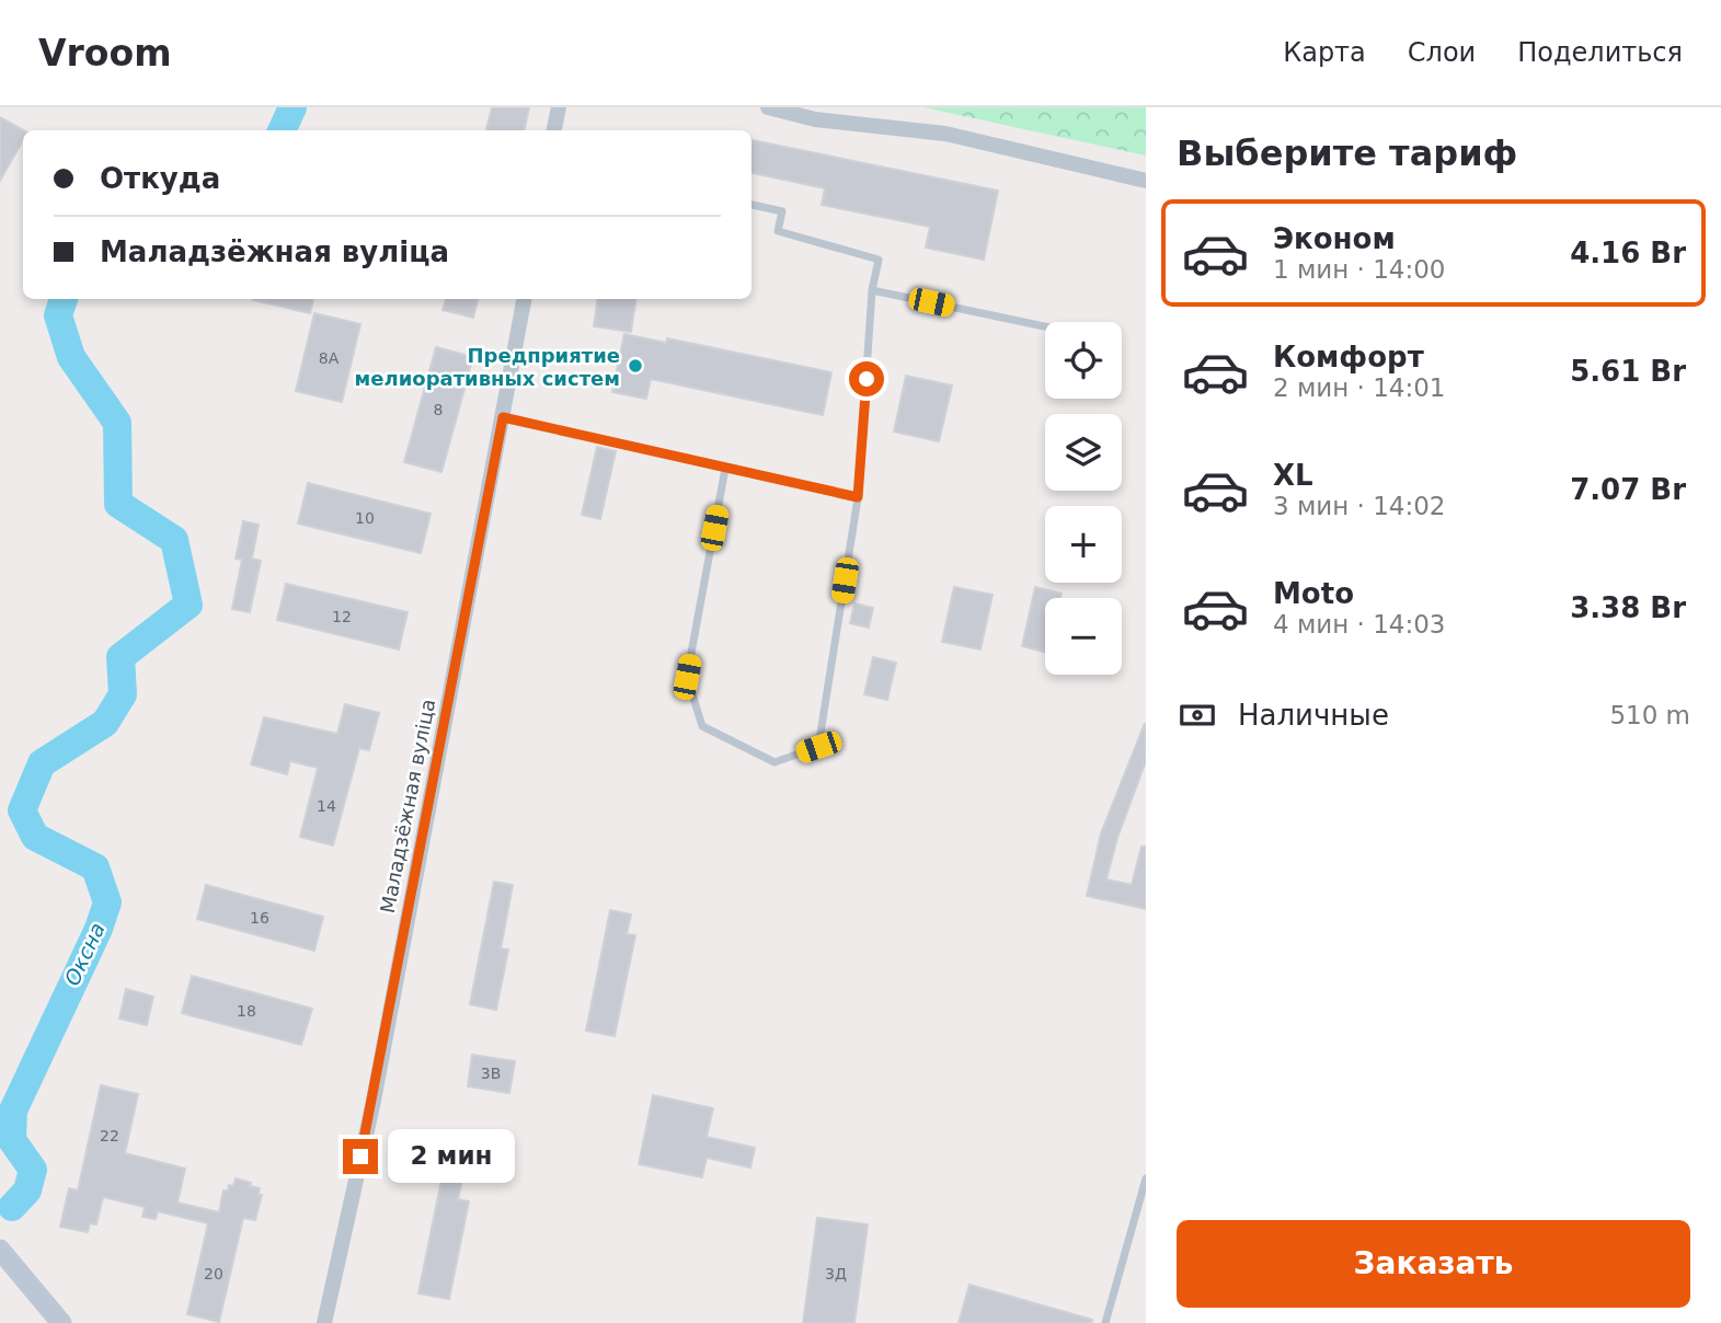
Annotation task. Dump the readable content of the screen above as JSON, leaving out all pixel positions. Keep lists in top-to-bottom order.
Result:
{
  "streets": {
    "street": ["Маладзёжная вуліца"]
  },
  "water": ["Оксна"],
  "places": ["Предприятие мелиоративных систем"],
  "house_numbers": [
    "8А",
    "8",
    "10",
    "12",
    "14",
    "16",
    "18",
    "3В",
    "22",
    "20",
    "3Д"
  ],
  "page": {
    "header": "Vroom",
    "nav": ["Карта", "Слои", "Поделиться"],
    "heading": "Выберите тариф",
    "banner": ["Откуда", "Маладзёжная вуліца"],
    "list": [
      {
        "name": "Эконом",
        "note": "1 мин · 14:00",
        "value": "4.16 Br"
      },
      {
        "name": "Комфорт",
        "note": "2 мин · 14:01",
        "value": "5.61 Br"
      },
      {
        "name": "XL",
        "note": "3 мин · 14:02",
        "value": "7.07 Br"
      },
      {
        "name": "Moto",
        "note": "4 мин · 14:03",
        "value": "3.38 Br"
      }
    ],
    "map_buttons": ["+", "−"],
    "pay": ["Наличные", "510 m"],
    "bubble": "2 мин",
    "buttons": "Заказать"
  }
}
